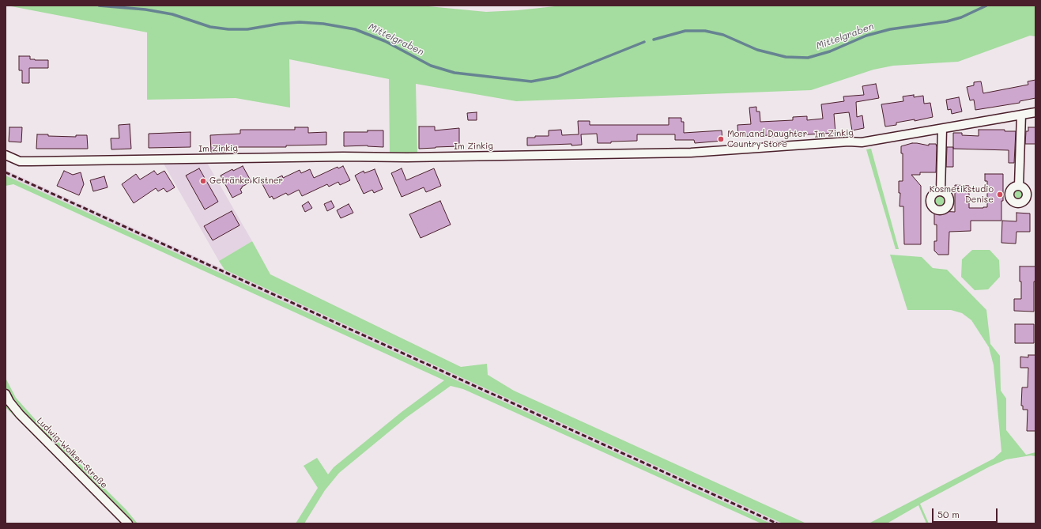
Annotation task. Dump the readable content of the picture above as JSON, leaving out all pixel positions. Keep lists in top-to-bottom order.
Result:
{
  "streets": {
    "street": ["Im Zinkig", "Ludwig-Wolker-Straße"]
  },
  "water": ["Mittelgraben"],
  "places": ["Mom and Daughter Country Store", "Getränke Kistner", "Kosmetikstudio Denise"],
  "scale_bar": "50 m"
}
